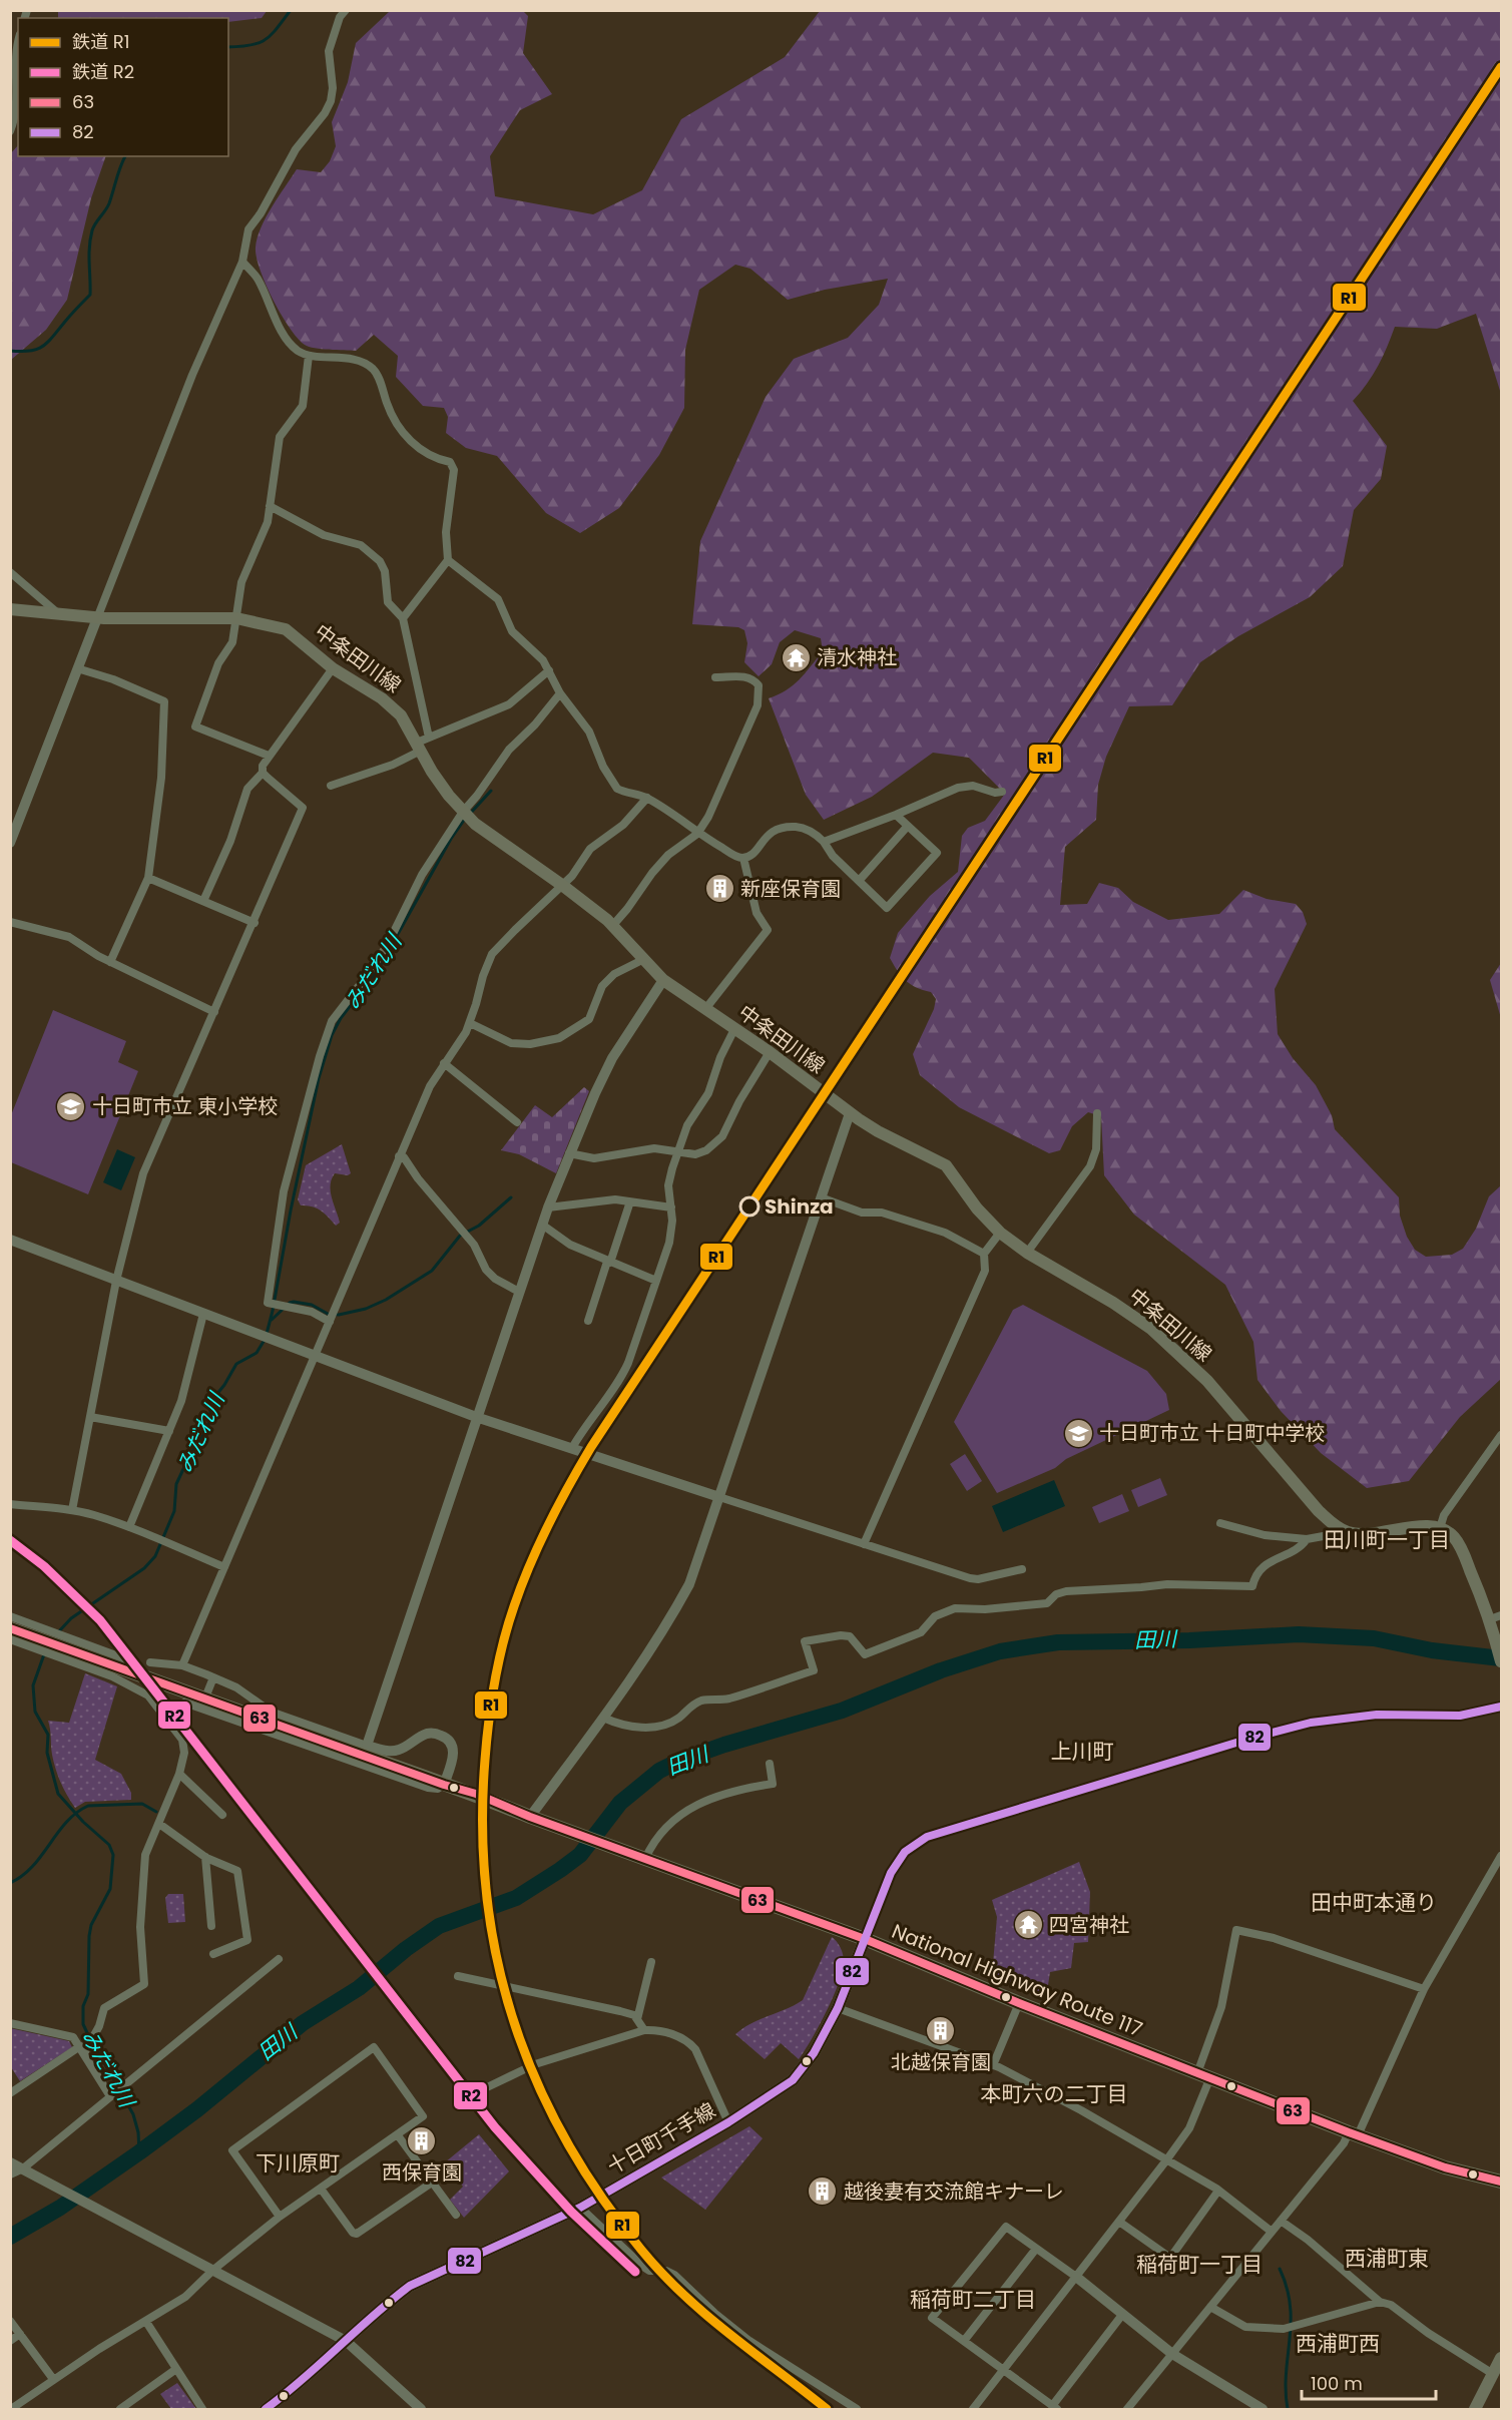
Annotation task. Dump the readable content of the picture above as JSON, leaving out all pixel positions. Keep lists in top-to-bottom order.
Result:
{
  "streets": {
    "highway": ["National Highway Route 117"],
    "main road": ["中条田川線", "十日町千手線"]
  },
  "crossings": [
    ["National Highway Route 117", "十日町千手線"]
  ],
  "districts": [
    "田川町一丁目",
    "上川町",
    "田中町本通り",
    "本町六の二丁目",
    "下川原町",
    "西浦町東",
    "稲荷町一丁目",
    "稲荷町二丁目",
    "西浦町西"
  ],
  "water": ["みだれ川", "田川"],
  "places": {
    "temple": ["清水神社", "四宮神社"],
    "building": [
      "新座保育園",
      "北越保育園",
      "西保育園",
      "越後妻有交流館キナーレ"
    ],
    "school or university": ["十日町市立 東小学校", "十日町市立 十日町中学校"],
    "other": ["Shinza"]
  },
  "lines": [
    "rail line R1",
    "rail line R2",
    "transit line 63",
    "transit line 82"
  ],
  "legend": [
    "鉄道 R1",
    "鉄道 R2",
    "63",
    "82"
  ],
  "scale_bar": "100 m"
}
